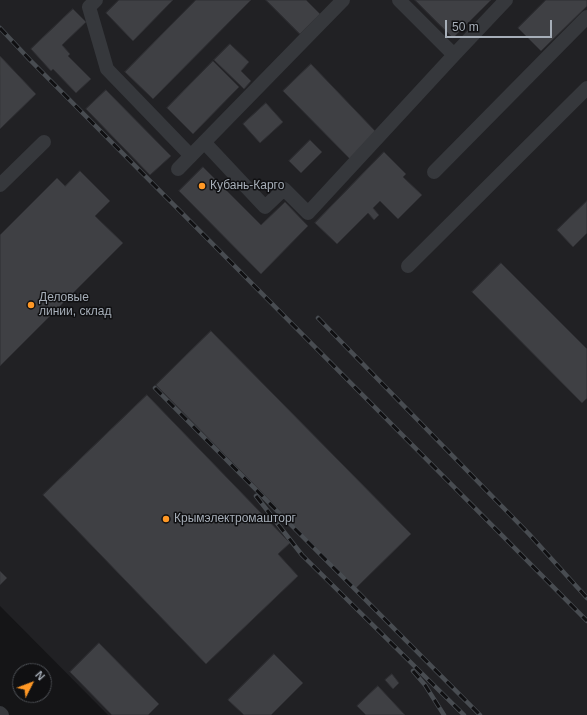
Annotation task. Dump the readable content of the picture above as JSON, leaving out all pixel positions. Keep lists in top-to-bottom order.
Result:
{
  "places": ["Кубань-Карго", "Деловые линии, склад", "Крымэлектромашторг"],
  "scale_bar": "50 m",
  "north": "top right"
}
